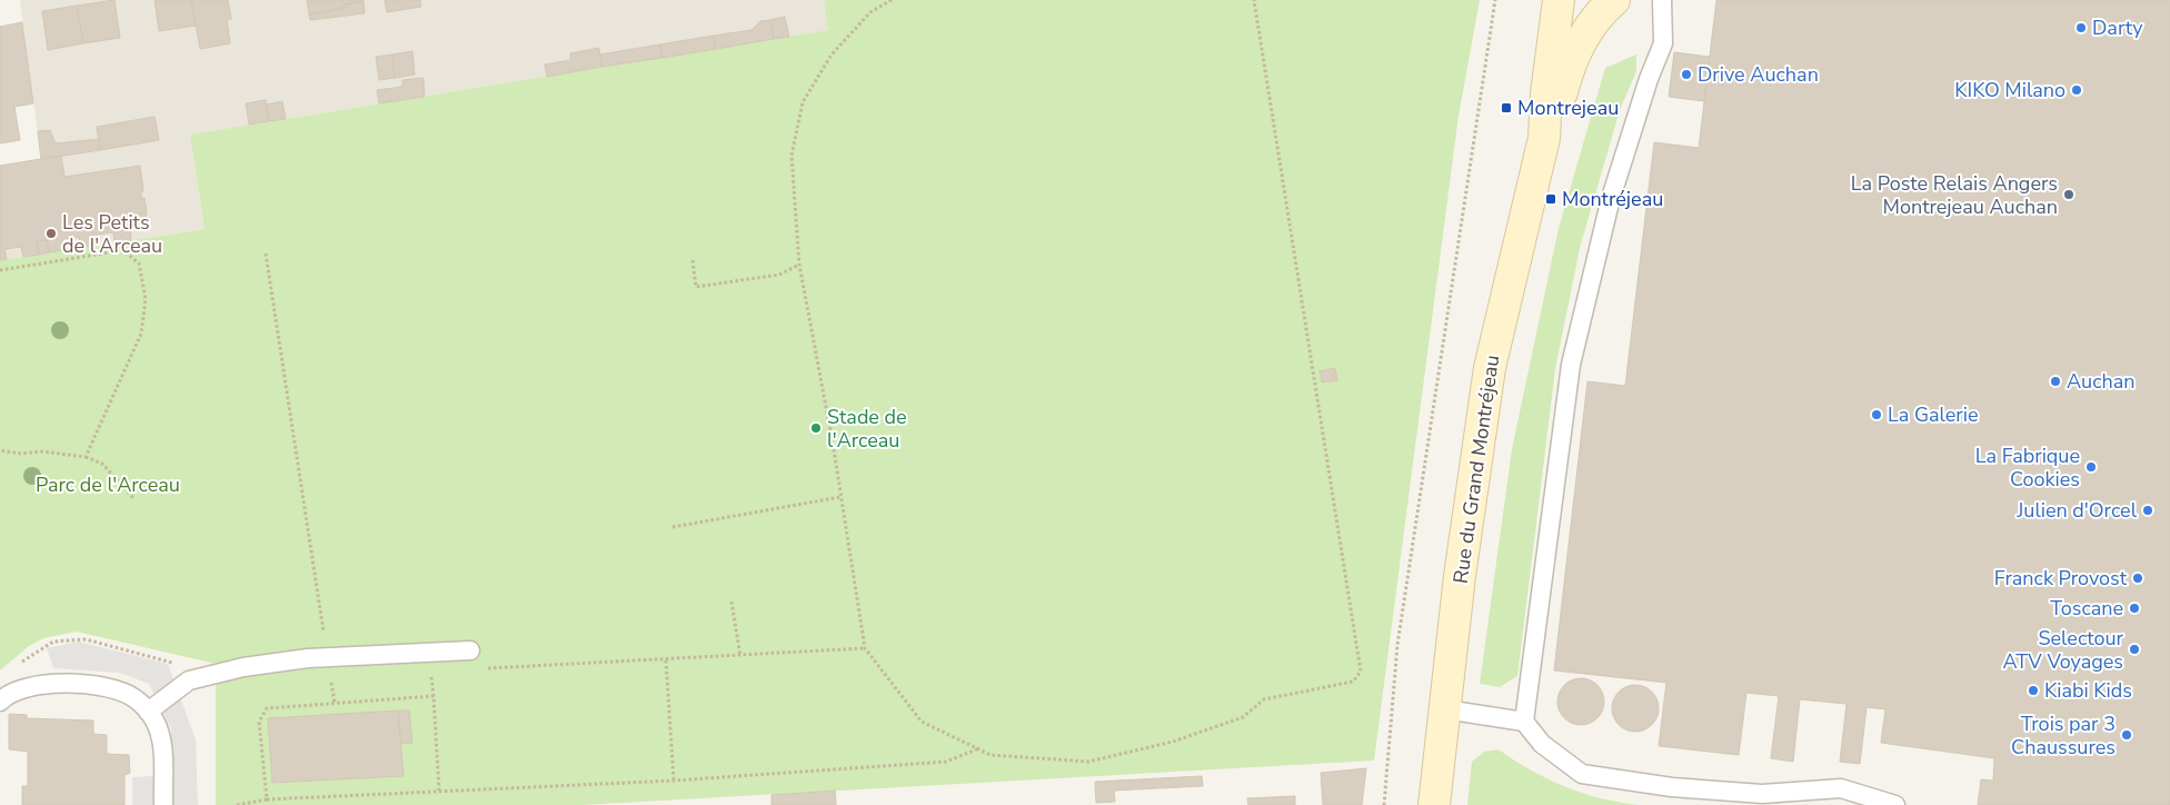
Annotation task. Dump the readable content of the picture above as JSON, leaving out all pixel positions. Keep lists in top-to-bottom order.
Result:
{
  "streets": {
    "street": ["Rue du Grand Montréjeau"]
  },
  "parks": ["Parc de l'Arceau"],
  "places": {
    "other": [
      "Darty",
      "Drive Auchan",
      "KIKO Milano",
      "La Poste Relais Angers Montrejeau Auchan",
      "Les Petits de l'Arceau",
      "Auchan",
      "La Galerie",
      "Stade de l'Arceau",
      "La Fabrique Cookies",
      "Julien d'Orcel",
      "Franck Provost",
      "Toscane",
      "Selectour ATV Voyages",
      "Kiabi Kids",
      "Trois par 3 Chaussures"
    ],
    "transit": ["Montrejeau", "Montréjeau"]
  }
}
